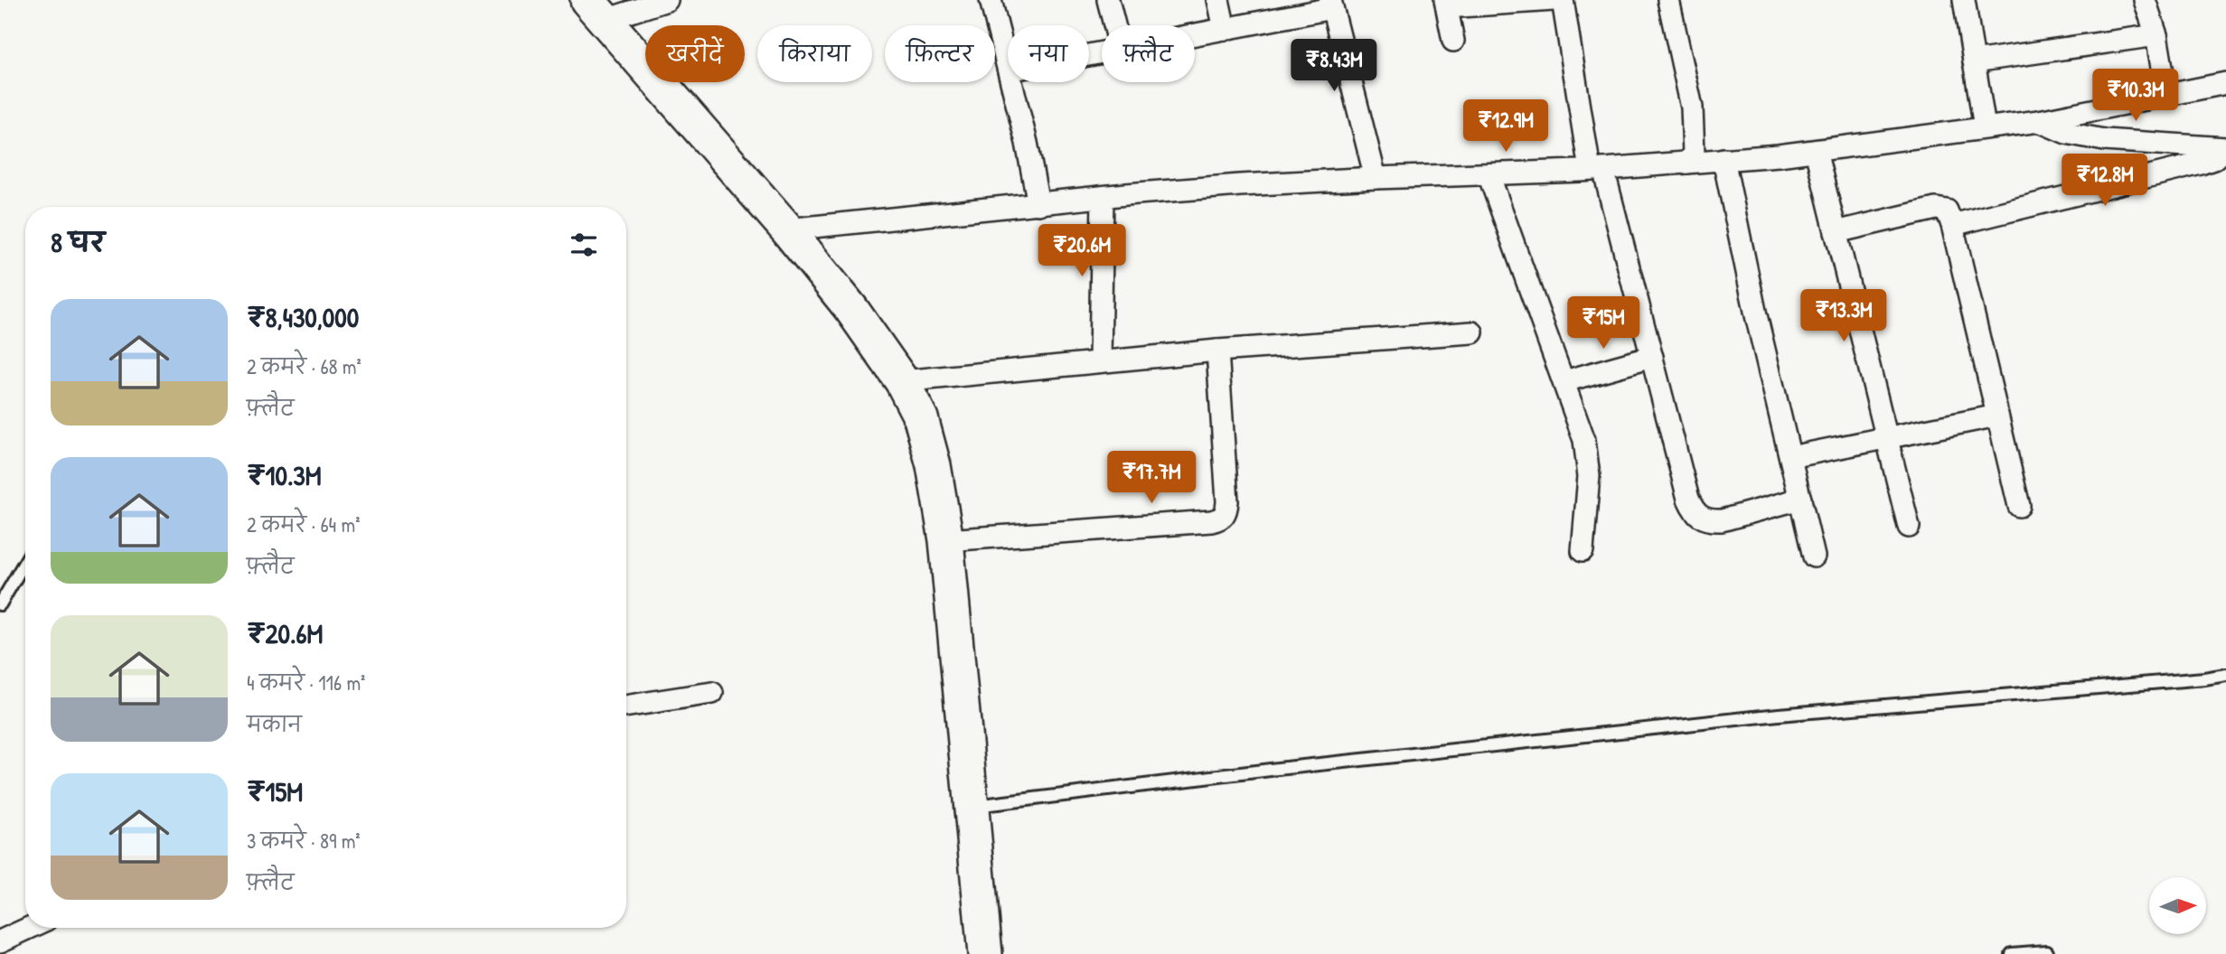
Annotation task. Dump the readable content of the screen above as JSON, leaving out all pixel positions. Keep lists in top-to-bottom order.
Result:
{
  "north": "right",
  "page": {
    "chip": [
      "खरीदें",
      "किराया",
      "फ़िल्टर",
      "नया",
      "फ़्लैट"
    ],
    "price": [
      "₹8.43M",
      "₹10.3M",
      "₹12.9M",
      "₹12.8M",
      "₹20.6M",
      "₹13.3M",
      "₹15M",
      "₹17.7M"
    ],
    "heading": "8 घर",
    "list": [
      {
        "name": "₹8,430,000",
        "note": "2 कमरे · 68 m² · फ़्लैट"
      },
      {
        "name": "₹10.3M",
        "note": "2 कमरे · 64 m² · फ़्लैट"
      },
      {
        "name": "₹20.6M",
        "note": "4 कमरे · 116 m² · मकान"
      },
      {
        "name": "₹15M",
        "note": "3 कमरे · 89 m² · फ़्लैट"
      }
    ]
  }
}
